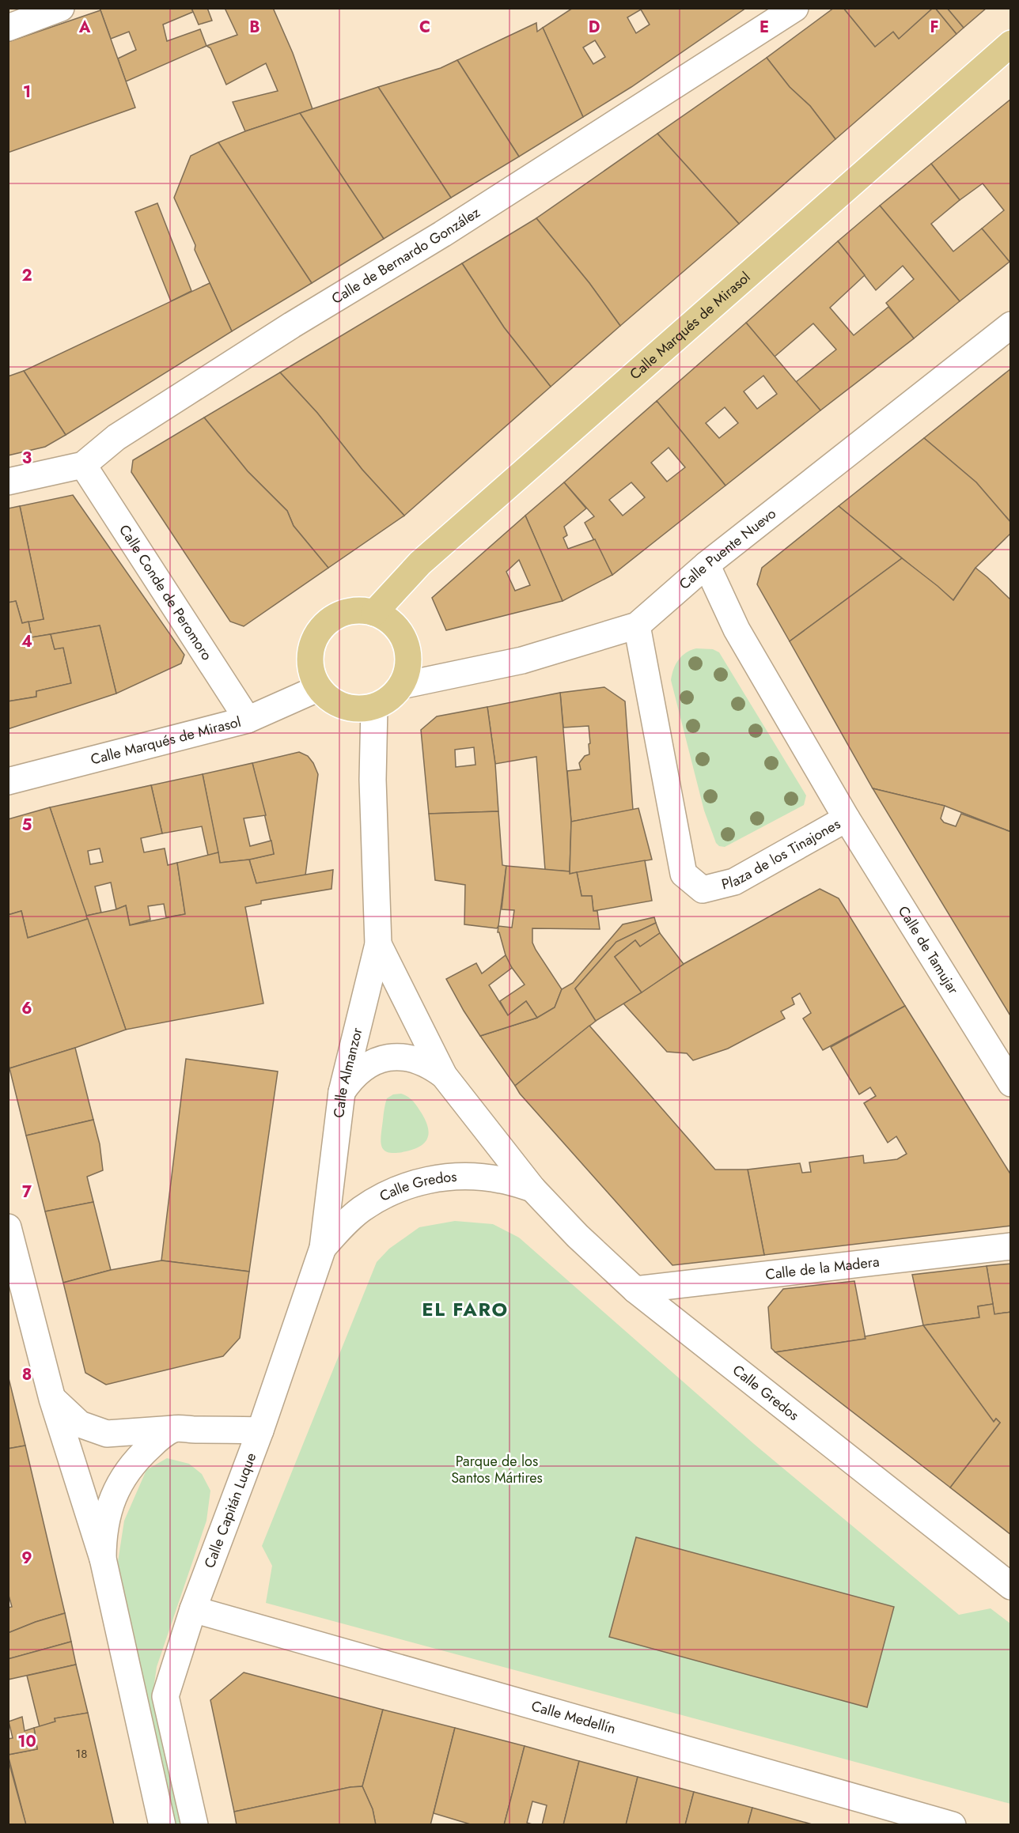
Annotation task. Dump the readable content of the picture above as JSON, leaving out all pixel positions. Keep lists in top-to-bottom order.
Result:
{
  "streets": {
    "main road": ["Calle Marqués de Mirasol"],
    "street": [
      "Calle de Bernardo González",
      "Calle Puente Nuevo",
      "Calle Conde de Peromoro",
      "Plaza de los Tinajones",
      "Calle de Tamujar",
      "Calle Almanzor",
      "Calle Gredos",
      "Calle de la Madera",
      "Calle Capitán Luque",
      "Calle Medellín"
    ]
  },
  "crossings": [
    ["Calle de Bernardo González", "Calle Conde de Peromoro"],
    ["Calle Marqués de Mirasol", "Calle Puente Nuevo"],
    ["Calle Marqués de Mirasol", "Calle Conde de Peromoro"],
    ["Calle Marqués de Mirasol", "Calle Almanzor"],
    ["Calle Puente Nuevo", "Plaza de los Tinajones"],
    ["Calle Puente Nuevo", "Calle Almanzor"],
    ["Plaza de los Tinajones", "Calle de Tamujar"],
    ["Calle Almanzor", "Calle Gredos"],
    ["Calle Almanzor", "Calle Capitán Luque"],
    ["Calle Gredos", "Calle de la Madera"],
    ["Calle Capitán Luque", "Calle Medellín"]
  ],
  "districts": ["EL FARO"],
  "parks": ["Parque de los Santos Mártires"],
  "house_numbers": ["18"],
  "grid": {
    "columns": [
      "A",
      "B",
      "C",
      "D",
      "E",
      "F"
    ],
    "rows": [
      "1",
      "2",
      "3",
      "4",
      "5",
      "6",
      "7",
      "8",
      "9",
      "10"
    ]
  }
}
